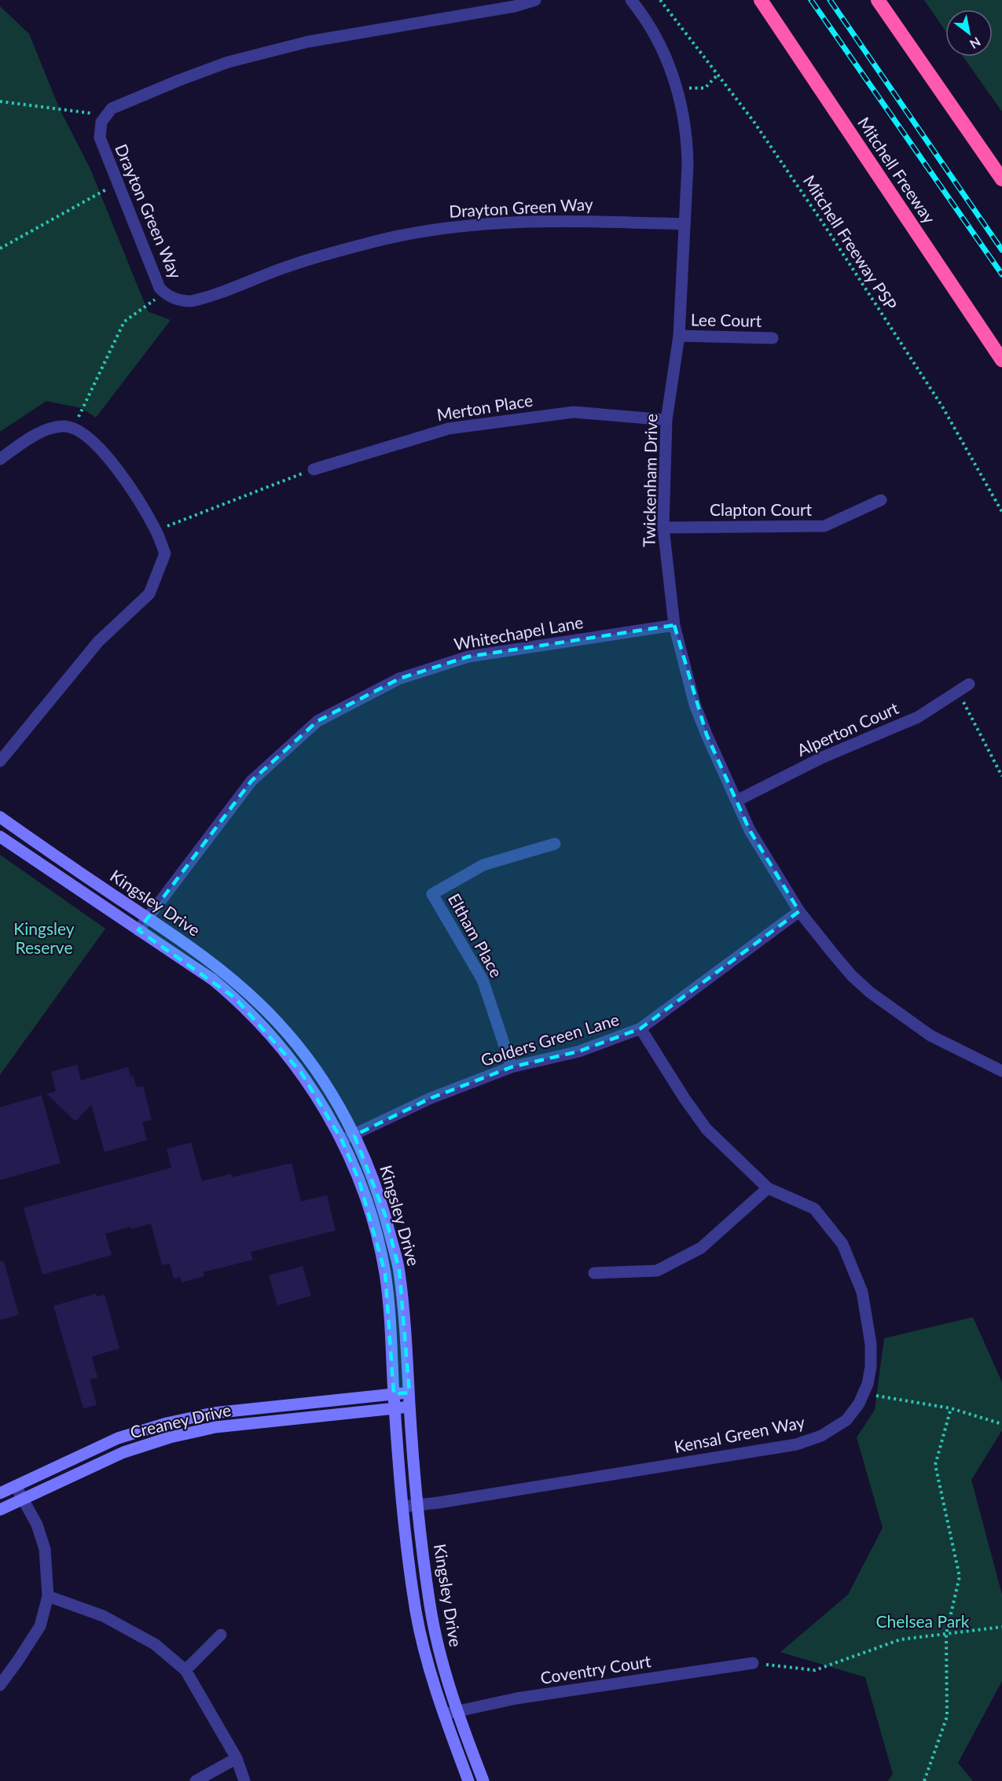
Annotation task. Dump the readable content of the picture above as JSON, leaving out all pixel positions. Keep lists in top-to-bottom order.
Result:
{
  "streets": {
    "highway": ["Mitchell Freeway"],
    "main road": ["Kingsley Drive", "Creaney Drive"],
    "street": [
      "Drayton Green Way",
      "Lee Court",
      "Merton Place",
      "Twickenham Drive",
      "Clapton Court",
      "Whitechapel Lane",
      "Alperton Court",
      "Eltham Place",
      "Golders Green Lane",
      "Kensal Green Way",
      "Coventry Court"
    ],
    "path": ["Mitchell Freeway PSP"]
  },
  "crossings": [
    ["Drayton Green Way", "Twickenham Drive"],
    ["Lee Court", "Twickenham Drive"],
    ["Merton Place", "Twickenham Drive"],
    ["Twickenham Drive", "Clapton Court"],
    ["Twickenham Drive", "Whitechapel Lane"],
    ["Twickenham Drive", "Alperton Court"],
    ["Twickenham Drive", "Golders Green Lane"],
    ["Whitechapel Lane", "Kingsley Drive"],
    ["Kingsley Drive", "Golders Green Lane"],
    ["Kingsley Drive", "Creaney Drive"],
    ["Kingsley Drive", "Kensal Green Way"],
    ["Kingsley Drive", "Coventry Court"],
    ["Eltham Place", "Golders Green Lane"],
    ["Golders Green Lane", "Kensal Green Way"]
  ],
  "parks": ["Kingsley Reserve", "Chelsea Park"],
  "north": "bottom right"
}
